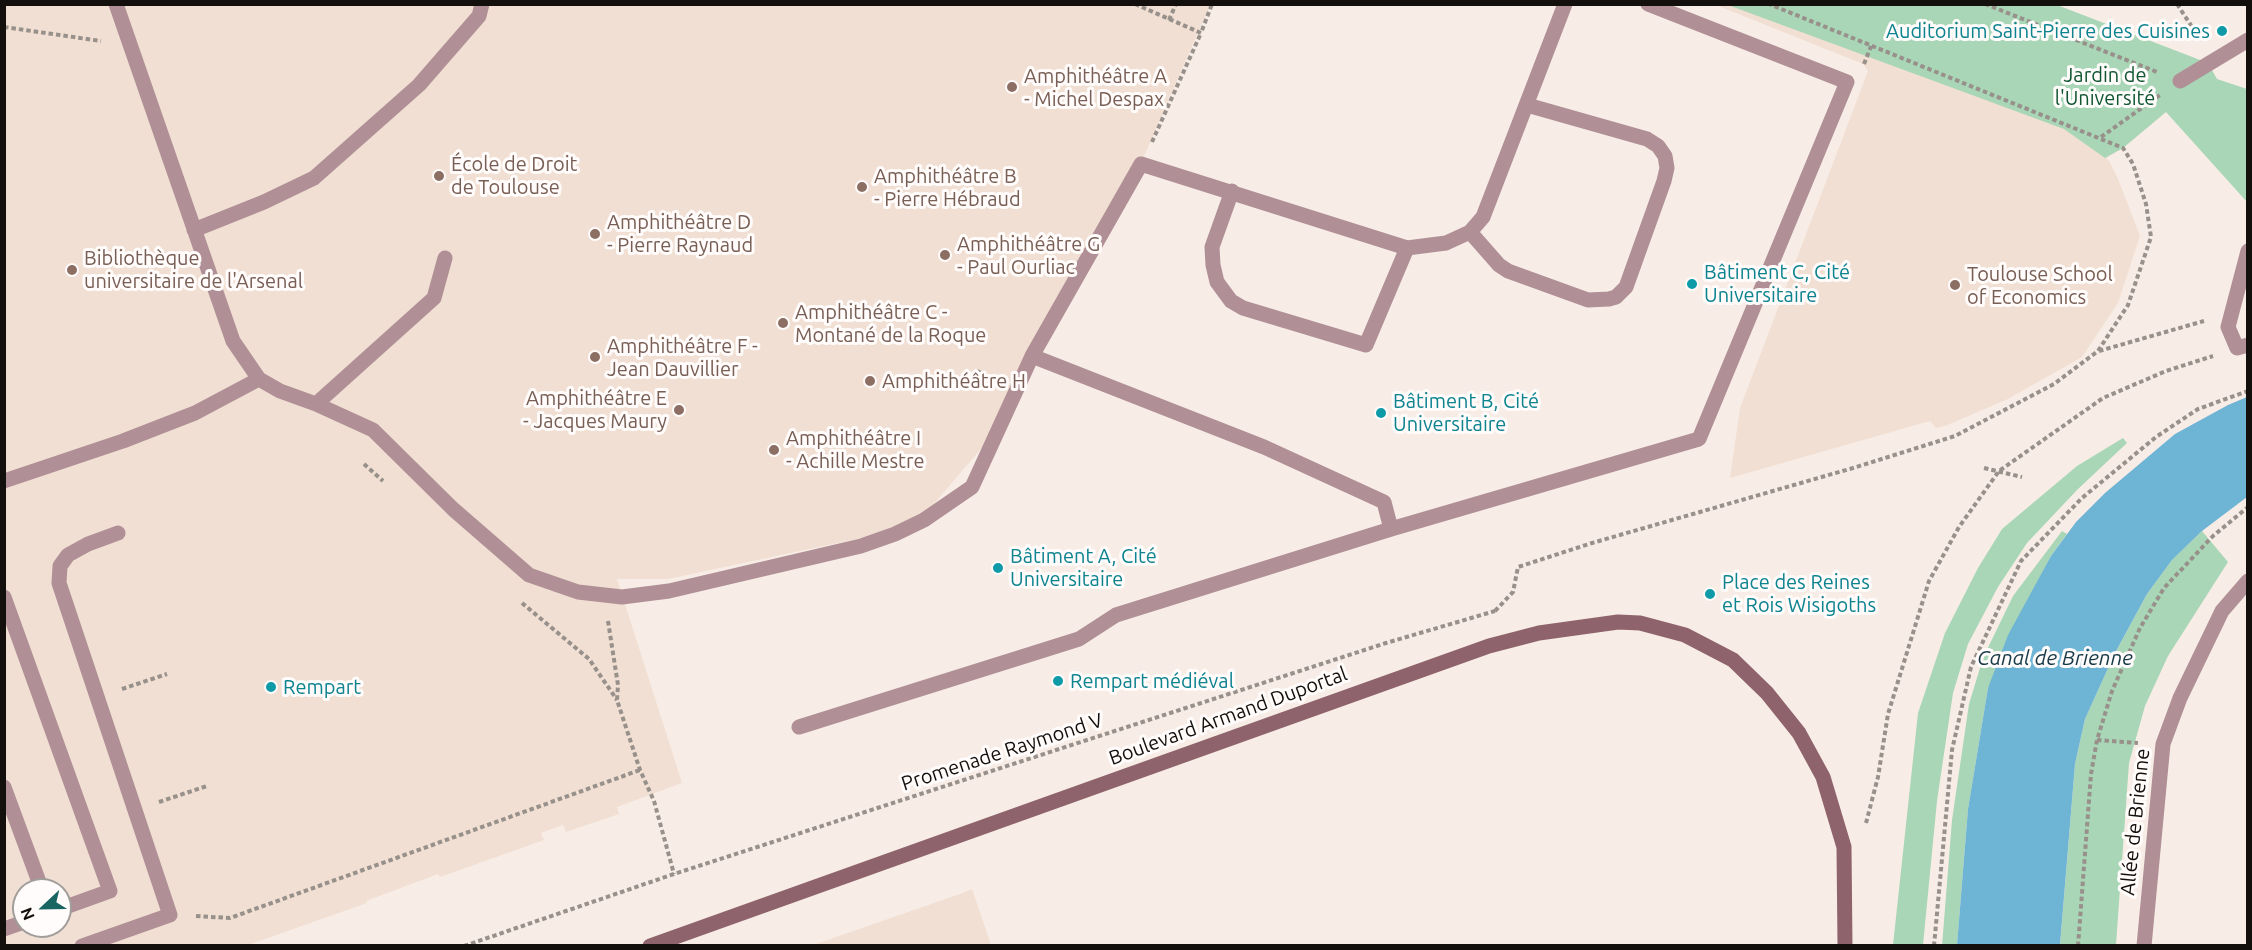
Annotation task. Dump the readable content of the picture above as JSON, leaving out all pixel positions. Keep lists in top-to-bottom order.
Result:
{
  "streets": {
    "street": ["Boulevard Armand Duportal", "Allée de Brienne"],
    "path": ["Promenade Raymond V"]
  },
  "water": ["Canal de Brienne"],
  "parks": ["Jardin de l'Université"],
  "places": [
    "Auditorium Saint-Pierre des Cuisines",
    "Amphithéâtre A - Michel Despax",
    "École de Droit de Toulouse",
    "Amphithéâtre B - Pierre Hébraud",
    "Amphithéâtre D - Pierre Raynaud",
    "Amphithéâtre G - Paul Ourliac",
    "Bibliothèque universitaire de l'Arsenal",
    "Bâtiment C, Cité Universitaire",
    "Toulouse School of Economics",
    "Amphithéâtre C - Montané de la Roque",
    "Amphithéâtre F - Jean Dauvillier",
    "Amphithéâtre H",
    "Amphithéâtre E - Jacques Maury",
    "Bâtiment B, Cité Universitaire",
    "Amphithéâtre I - Achille Mestre",
    "Bâtiment A, Cité Universitaire",
    "Place des Reines et Rois Wisigoths",
    "Rempart médiéval",
    "Rempart"
  ],
  "north": "left"
}
